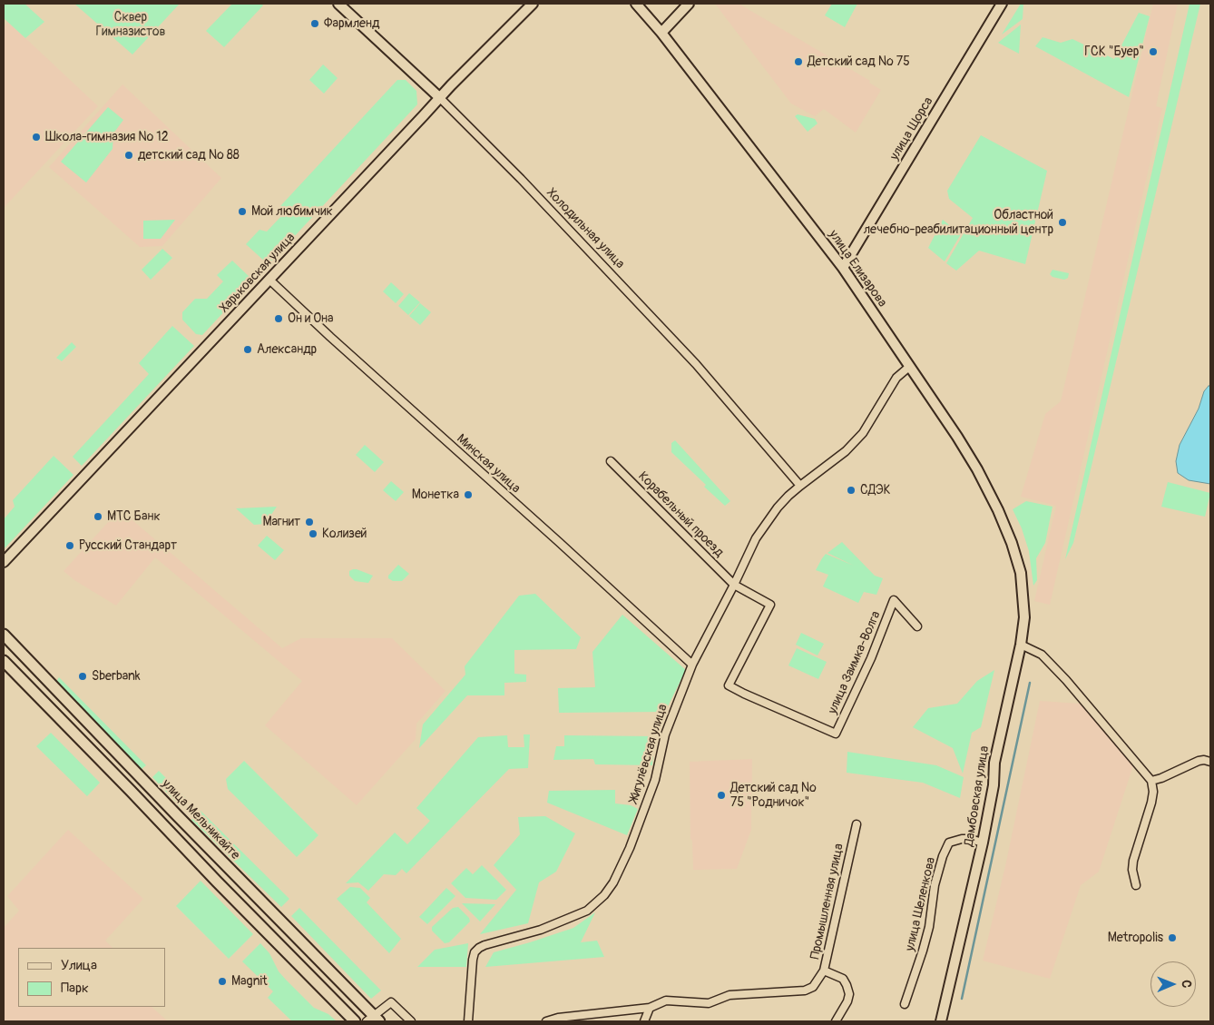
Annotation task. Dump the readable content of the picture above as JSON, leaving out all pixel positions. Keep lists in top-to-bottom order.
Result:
{
  "streets": {
    "main road": ["улица Мельникайте"],
    "street": [
      "улица Щорса",
      "Холодильная улица",
      "улица Елизарова",
      "Харьковская улица",
      "Минская улица",
      "Корабельный проезд",
      "улица Заимка-Волга",
      "Жигулёвская улица",
      "Дамбовская улица",
      "Промышленная улица",
      "улица Шеленкова"
    ]
  },
  "crossings": [
    ["улица Щорса", "улица Елизарова"],
    ["Холодильная улица", "Харьковская улица"],
    ["Холодильная улица", "Жигулёвская улица"],
    ["улица Елизарова", "Жигулёвская улица"],
    ["улица Елизарова", "Дамбовская улица"],
    ["Харьковская улица", "Минская улица"],
    ["Минская улица", "Жигулёвская улица"],
    ["Корабельный проезд", "улица Заимка-Волга"],
    ["Корабельный проезд", "Жигулёвская улица"],
    ["Дамбовская улица", "улица Шеленкова"]
  ],
  "parks": ["Сквер Гимназистов"],
  "places": [
    "Фармленд",
    "ГСК \"Буер\"",
    "Детский сад № 75",
    "Школа-гимназия № 12",
    "детский сад № 88",
    "Мой любимчик",
    "Областной лечебно-реабилитационный центр",
    "Он и Она",
    "Александр",
    "СДЭК",
    "Монетка",
    "МТС Банк",
    "Магнит",
    "Колизей",
    "Русский Стандарт",
    "Sberbank",
    "Детский сад № 75 \"Родничок\"",
    "Metropolis",
    "Magnit"
  ],
  "legend": ["Улица", "Парк"],
  "north": "right"
}
